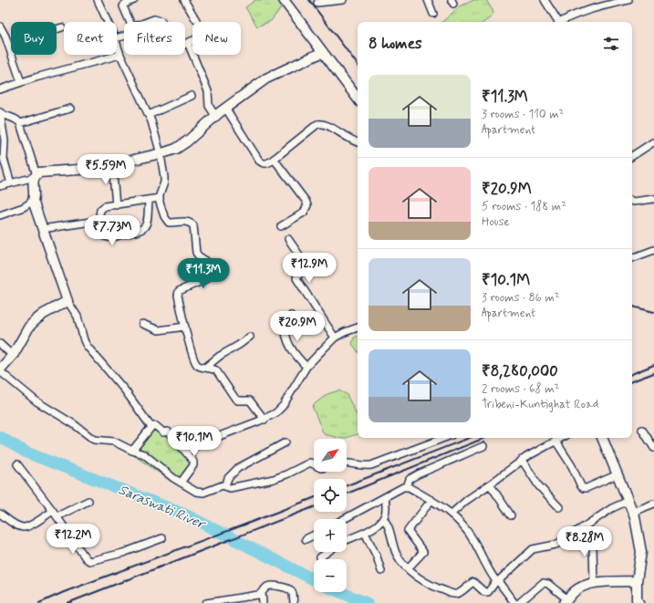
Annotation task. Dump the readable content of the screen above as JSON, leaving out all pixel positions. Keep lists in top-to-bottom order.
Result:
{
  "water": ["Saraswati River"],
  "north": "top right",
  "page": {
    "chip": [
      "Buy",
      "Rent",
      "Filters",
      "New"
    ],
    "heading": "8 homes",
    "list": [
      {
        "name": "₹11.3M",
        "note": "3 rooms · 110 m² · Apartment"
      },
      {
        "name": "₹20.9M",
        "note": "5 rooms · 188 m² · House"
      },
      {
        "name": "₹10.1M",
        "note": "3 rooms · 86 m² · Apartment"
      },
      {
        "name": "₹8,280,000",
        "note": "2 rooms · 68 m² · Tribeni-Kuntighat Road"
      }
    ],
    "price": [
      "₹5.59M",
      "₹7.73M",
      "₹12.9M",
      "₹11.3M",
      "₹20.9M",
      "₹10.1M",
      "₹12.2M",
      "₹8.28M"
    ],
    "map_buttons": ["+", "−"]
  }
}
